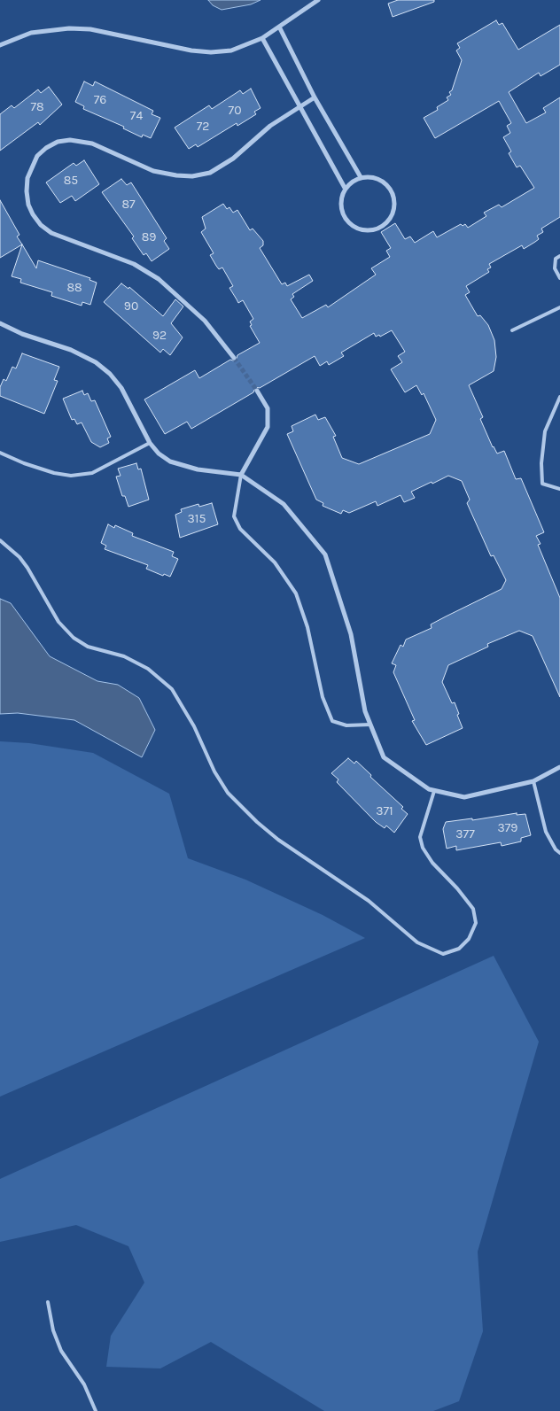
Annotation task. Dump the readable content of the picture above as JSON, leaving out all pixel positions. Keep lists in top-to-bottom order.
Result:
{
  "house_numbers": [
    "76",
    "78",
    "70",
    "74",
    "72",
    "85",
    "87",
    "89",
    "88",
    "90",
    "92",
    "315",
    "371",
    "379",
    "377"
  ]
}
